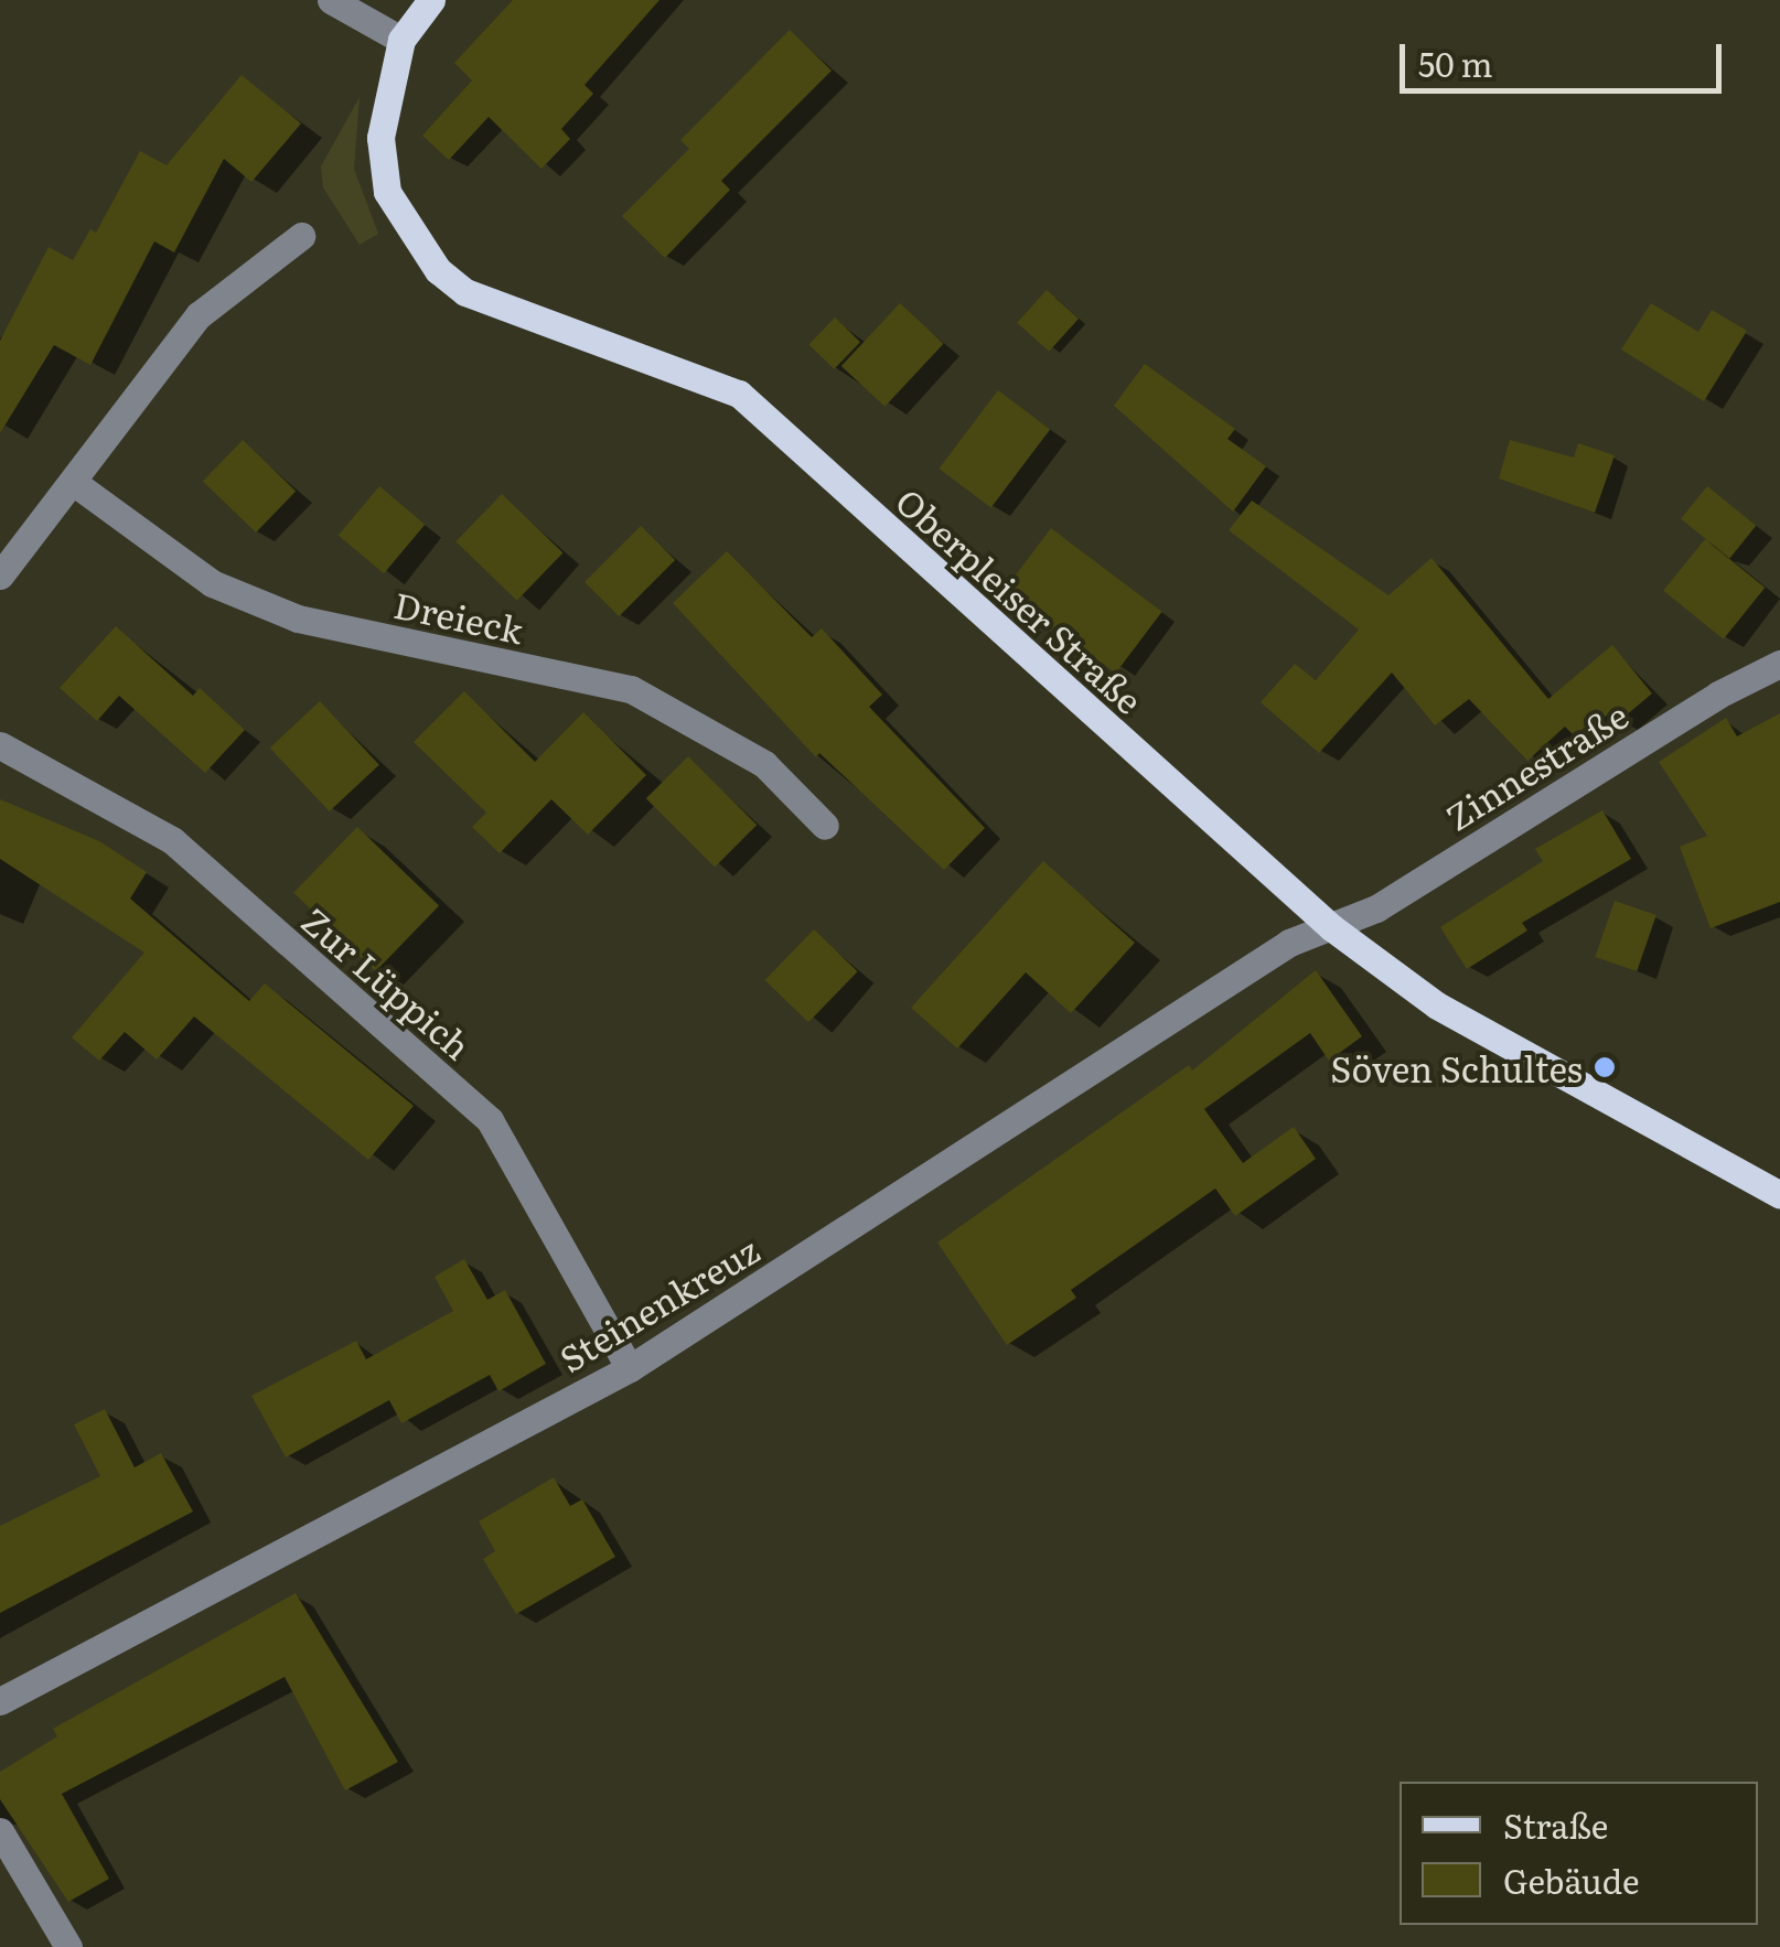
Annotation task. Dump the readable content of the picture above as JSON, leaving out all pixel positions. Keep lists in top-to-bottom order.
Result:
{
  "streets": {
    "main road": ["Oberpleiser Straße"],
    "street": [
      "Dreieck",
      "Zinnestraße",
      "Zur Lüppich",
      "Steinenkreuz"
    ]
  },
  "crossings": [
    ["Oberpleiser Straße", "Zinnestraße"],
    ["Oberpleiser Straße", "Steinenkreuz"],
    ["Zinnestraße", "Steinenkreuz"],
    ["Zur Lüppich", "Steinenkreuz"]
  ],
  "places": ["Söven Schultes"],
  "legend": ["Straße", "Gebäude"],
  "scale_bar": "50 m"
}
